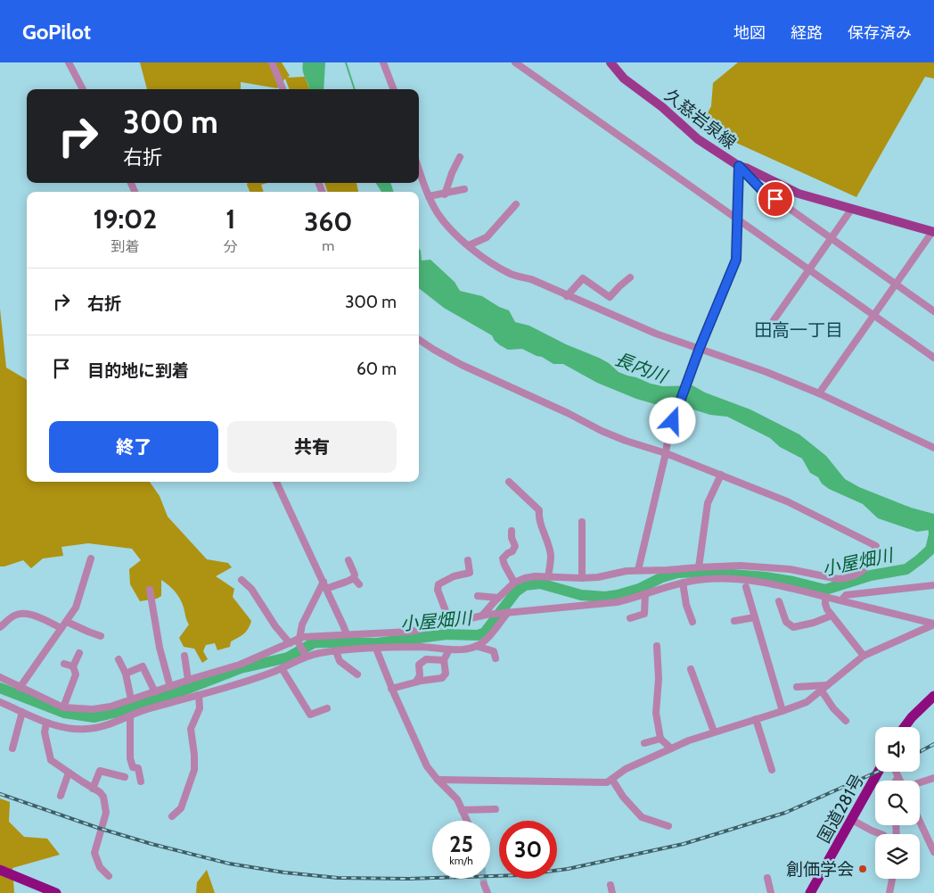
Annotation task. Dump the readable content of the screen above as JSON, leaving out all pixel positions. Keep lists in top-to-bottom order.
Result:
{
  "streets": {
    "highway": ["国道281号"],
    "main road": ["久慈岩泉線"]
  },
  "districts": ["田高一丁目"],
  "water": ["長内川", "小屋畑川"],
  "places": ["創価学会"],
  "page": {
    "header": "GoPilot",
    "nav": ["地図", "経路", "保存済み"],
    "turn": ["300 m", "右折"],
    "eta": [
      "19:02",
      "到着",
      "1",
      "分",
      "360",
      "m"
    ],
    "list": [
      {
        "name": "右折",
        "value": "300 m"
      },
      {
        "name": "目的地に到着",
        "value": "60 m"
      }
    ],
    "buttons": ["終了", "共有"],
    "speed": "25 km/h",
    "limit": "30"
  }
}
